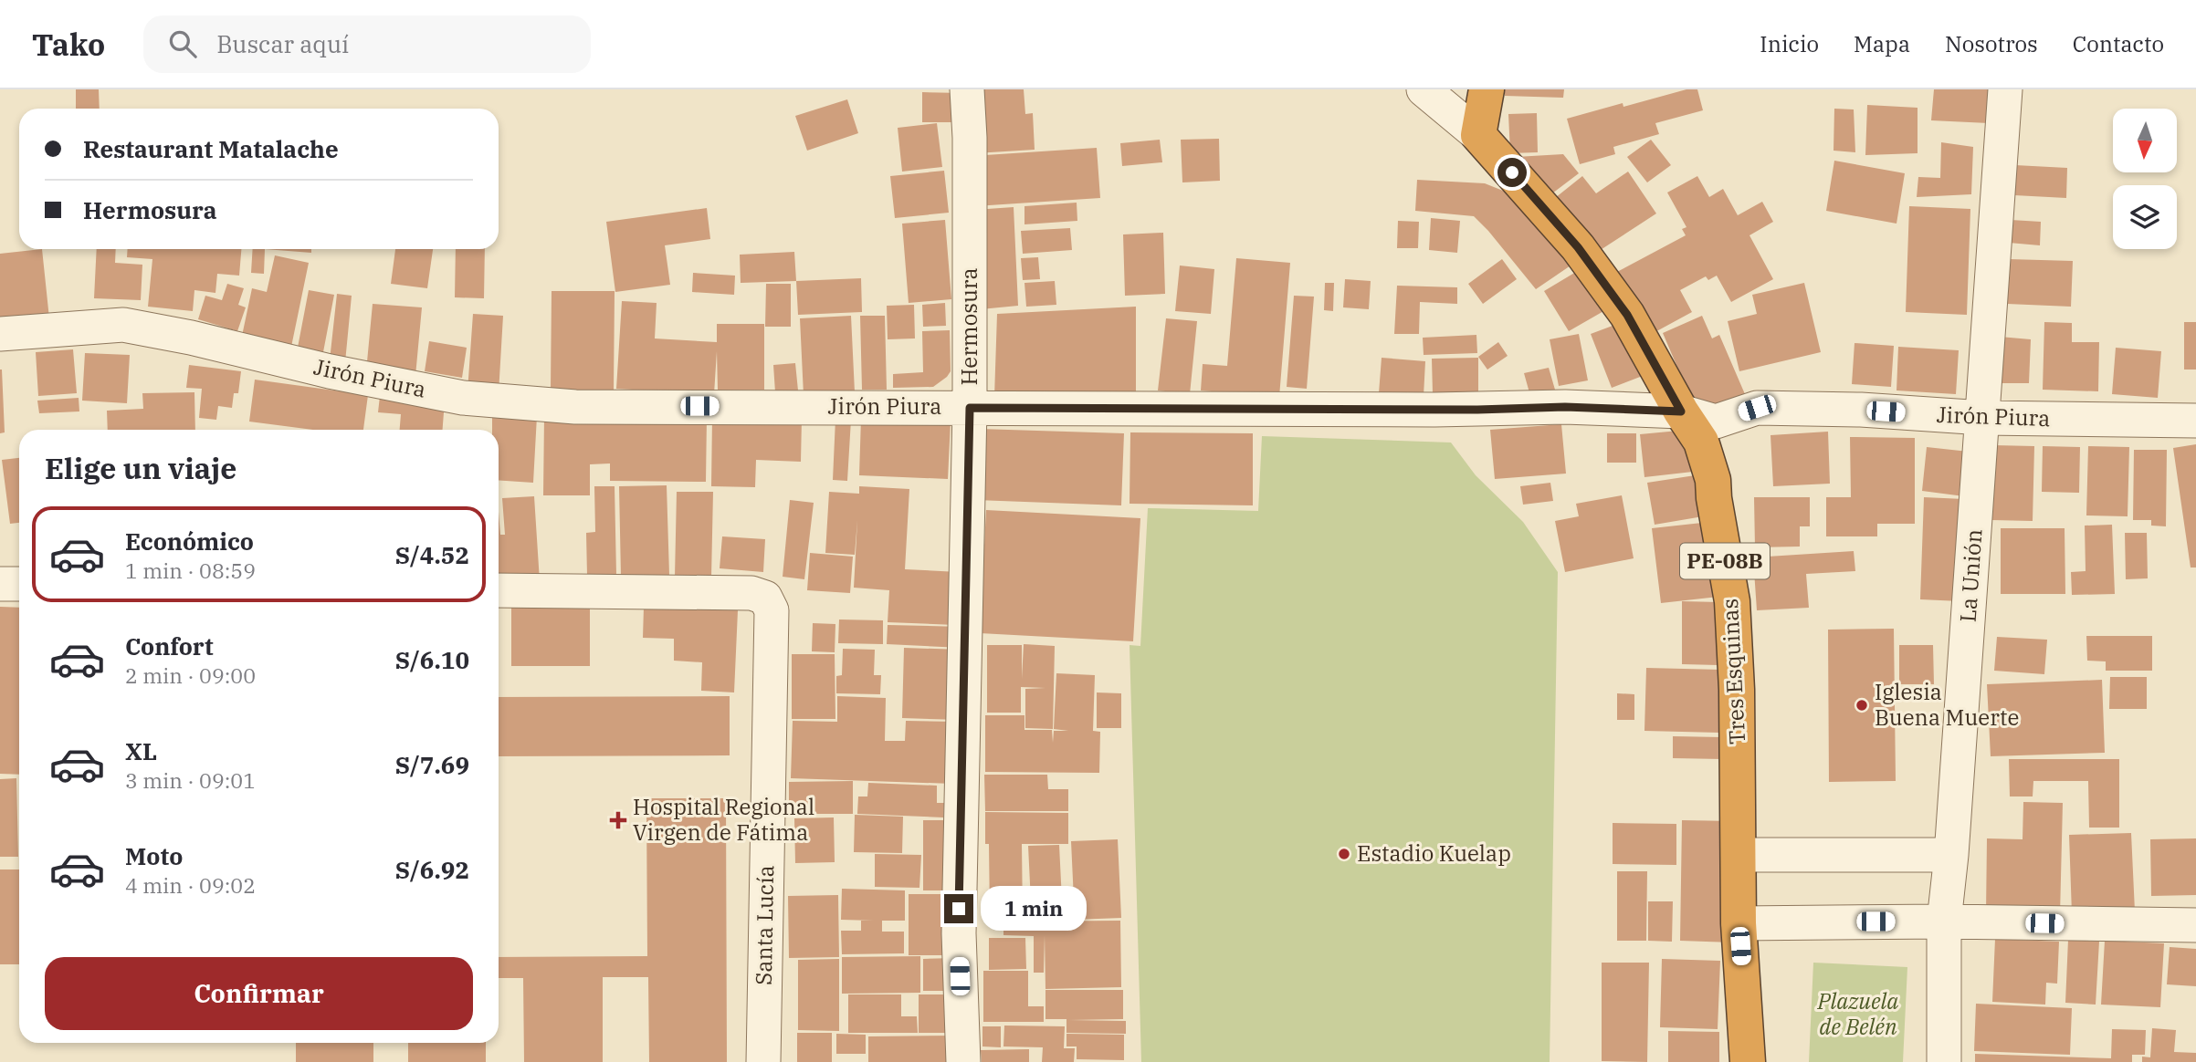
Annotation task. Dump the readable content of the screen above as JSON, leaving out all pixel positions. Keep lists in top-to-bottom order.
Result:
{
  "streets": {
    "highway": ["PE-08B", "Tres Esquinas"],
    "street": [
      "Hermosura",
      "Jirón Piura",
      "La Unión",
      "Santa Lucía"
    ]
  },
  "crossings": [
    ["Hermosura", "Jirón Piura"],
    ["Jirón Piura", "La Unión"],
    ["Jirón Piura", "Tres Esquinas"]
  ],
  "parks": ["Plazuela de Belén"],
  "places": {
    "other": ["Iglesia Buena Muerte", "Estadio Kuelap"],
    "health": ["Hospital Regional Virgen de Fátima"]
  },
  "north": "bottom",
  "page": {
    "header": "Tako",
    "search": "Buscar aquí",
    "nav": [
      "Inicio",
      "Mapa",
      "Nosotros",
      "Contacto"
    ],
    "banner": ["Restaurant Matalache", "Hermosura"],
    "heading": "Elige un viaje",
    "list": [
      {
        "name": "Económico",
        "note": "1 min · 08:59",
        "value": "S/4.52"
      },
      {
        "name": "Confort",
        "note": "2 min · 09:00",
        "value": "S/6.10"
      },
      {
        "name": "XL",
        "note": "3 min · 09:01",
        "value": "S/7.69"
      },
      {
        "name": "Moto",
        "note": "4 min · 09:02",
        "value": "S/6.92"
      }
    ],
    "bubble": "1 min",
    "buttons": "Confirmar"
  }
}
